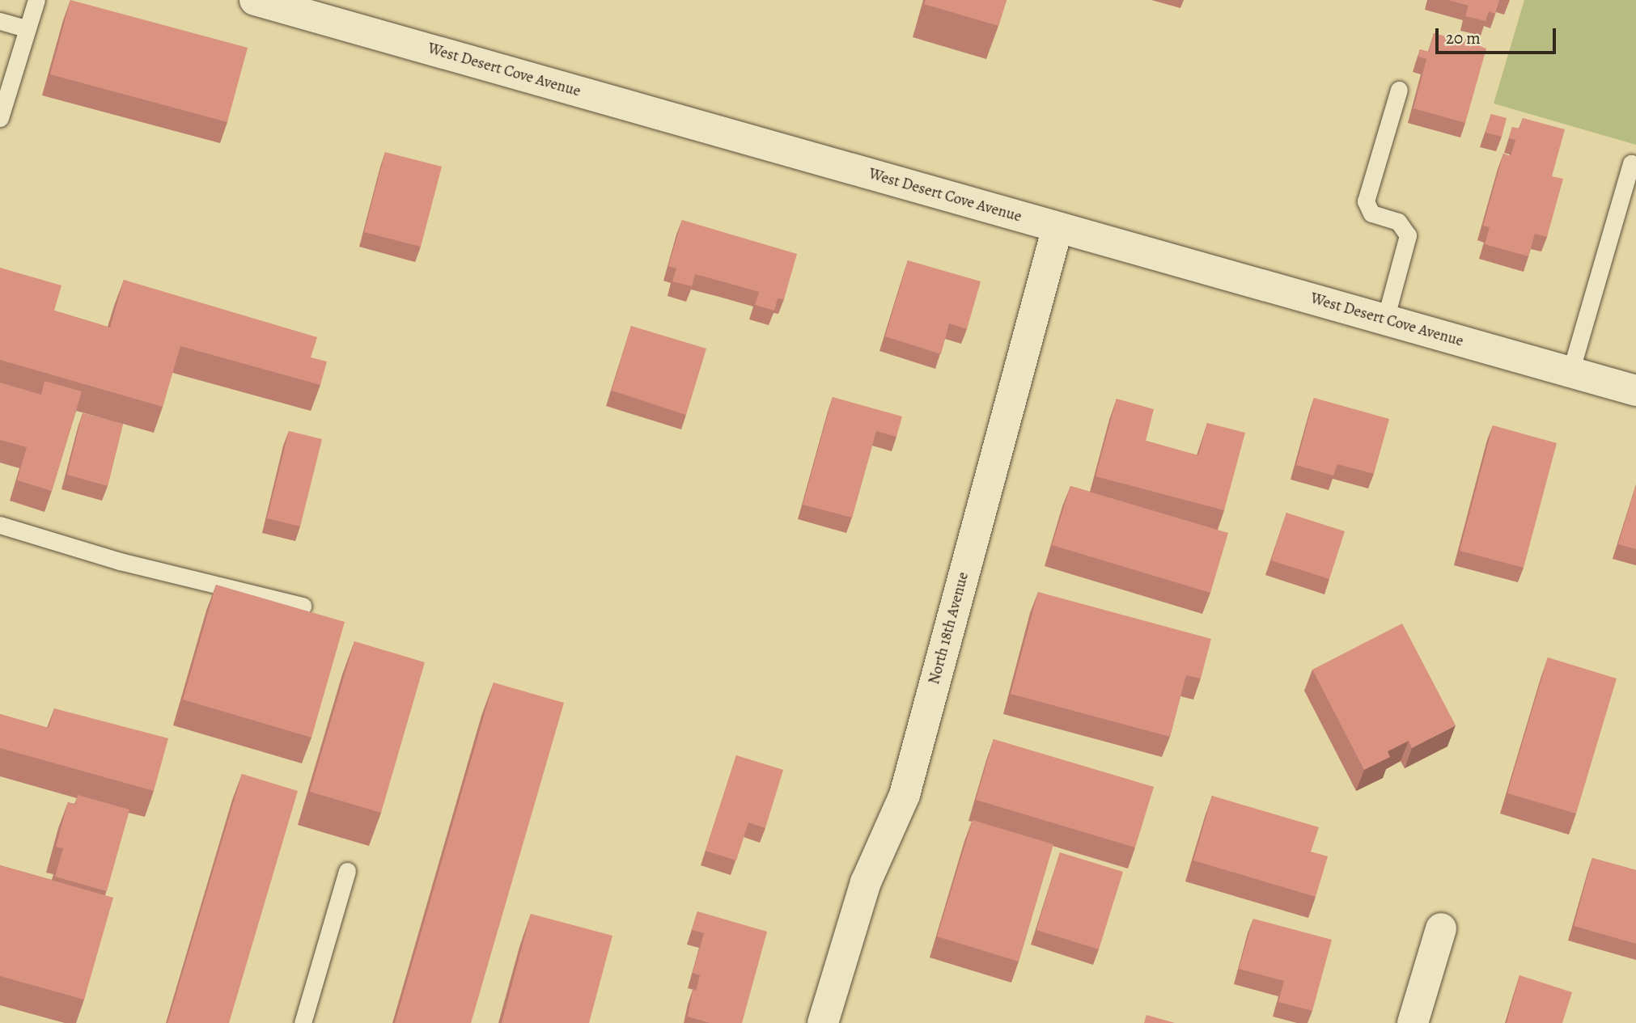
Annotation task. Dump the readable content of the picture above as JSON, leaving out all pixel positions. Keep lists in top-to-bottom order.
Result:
{
  "streets": {
    "street": ["West Desert Cove Avenue", "North 18th Avenue"]
  },
  "crossings": [
    ["West Desert Cove Avenue", "North 18th Avenue"]
  ],
  "scale_bar": "20 m"
}
